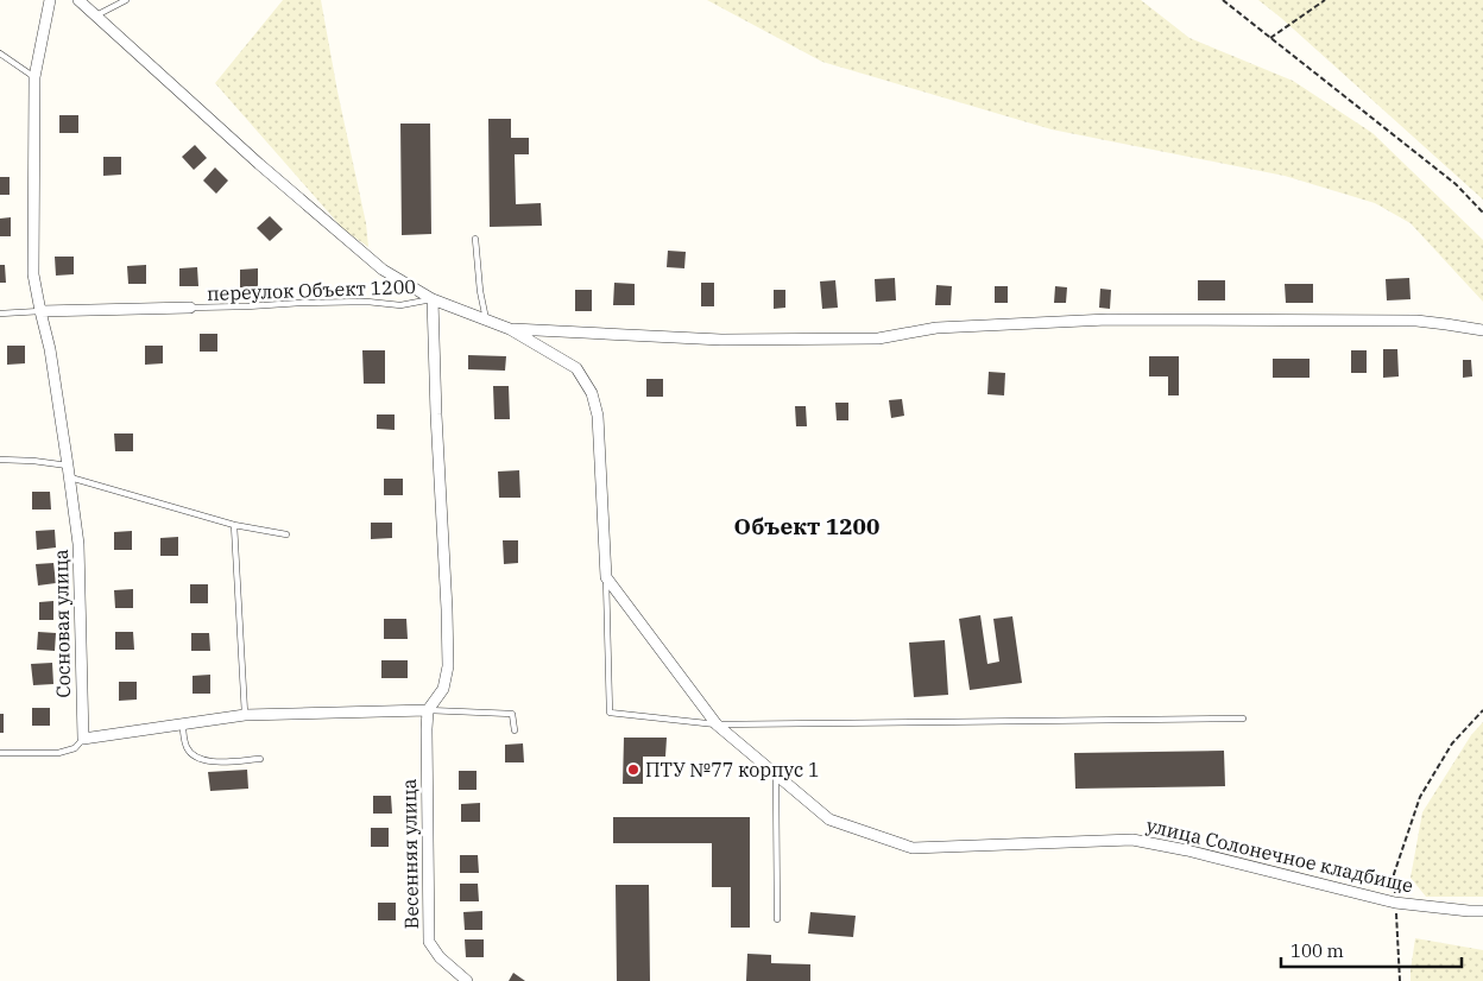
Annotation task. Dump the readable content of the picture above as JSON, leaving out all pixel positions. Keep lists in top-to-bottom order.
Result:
{
  "streets": {
    "street": ["Сосновая улица", "Весенняя улица", "улица Солонечное кладбище"],
    "lane": ["переулок Объект 1200"]
  },
  "districts": ["Объект 1200"],
  "places": ["ПТУ №77 корпус 1"],
  "scale_bar": "100 m"
}
